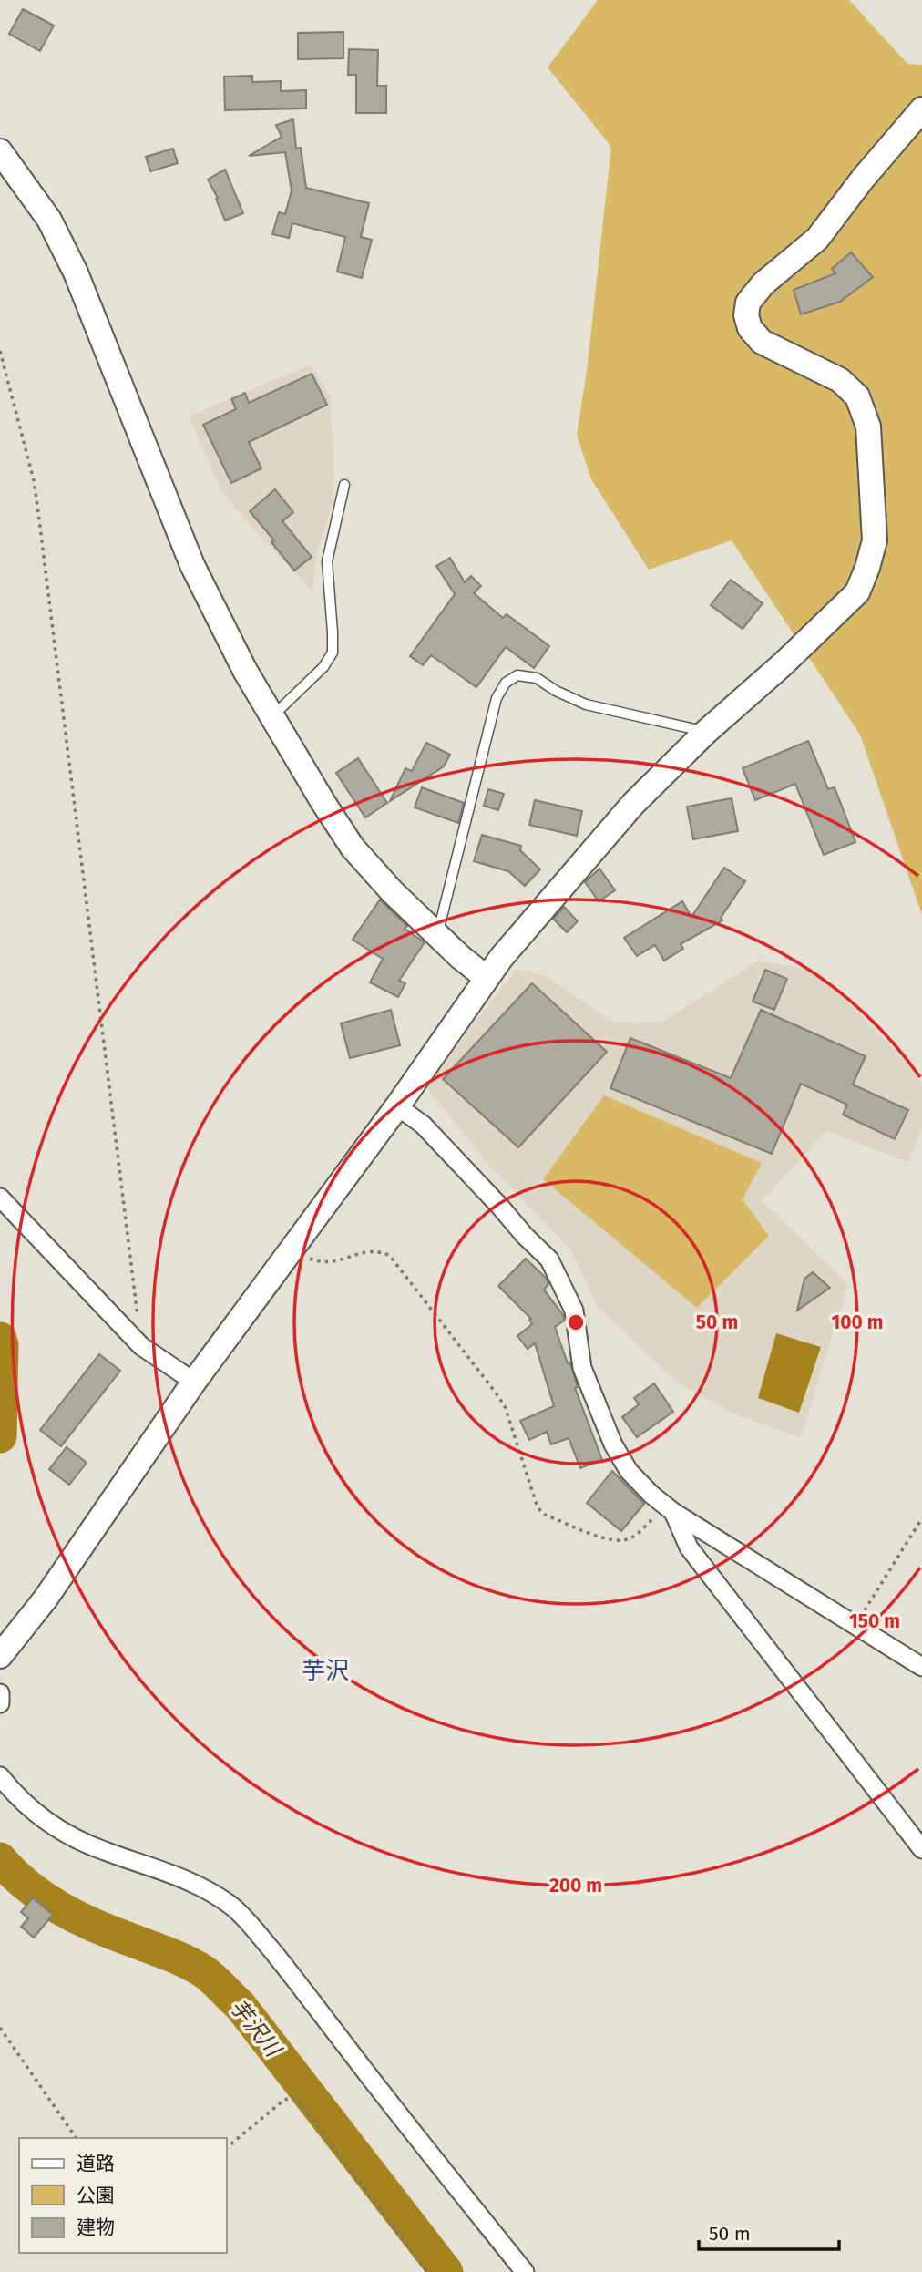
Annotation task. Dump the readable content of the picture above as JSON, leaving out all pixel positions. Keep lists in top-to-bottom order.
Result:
{
  "districts": ["芋沢"],
  "water": ["芋沢川"],
  "legend": ["道路", "公園", "建物"],
  "scale_bar": "50 m",
  "rings": [
    "50 m",
    "100 m",
    "150 m",
    "200 m"
  ]
}
